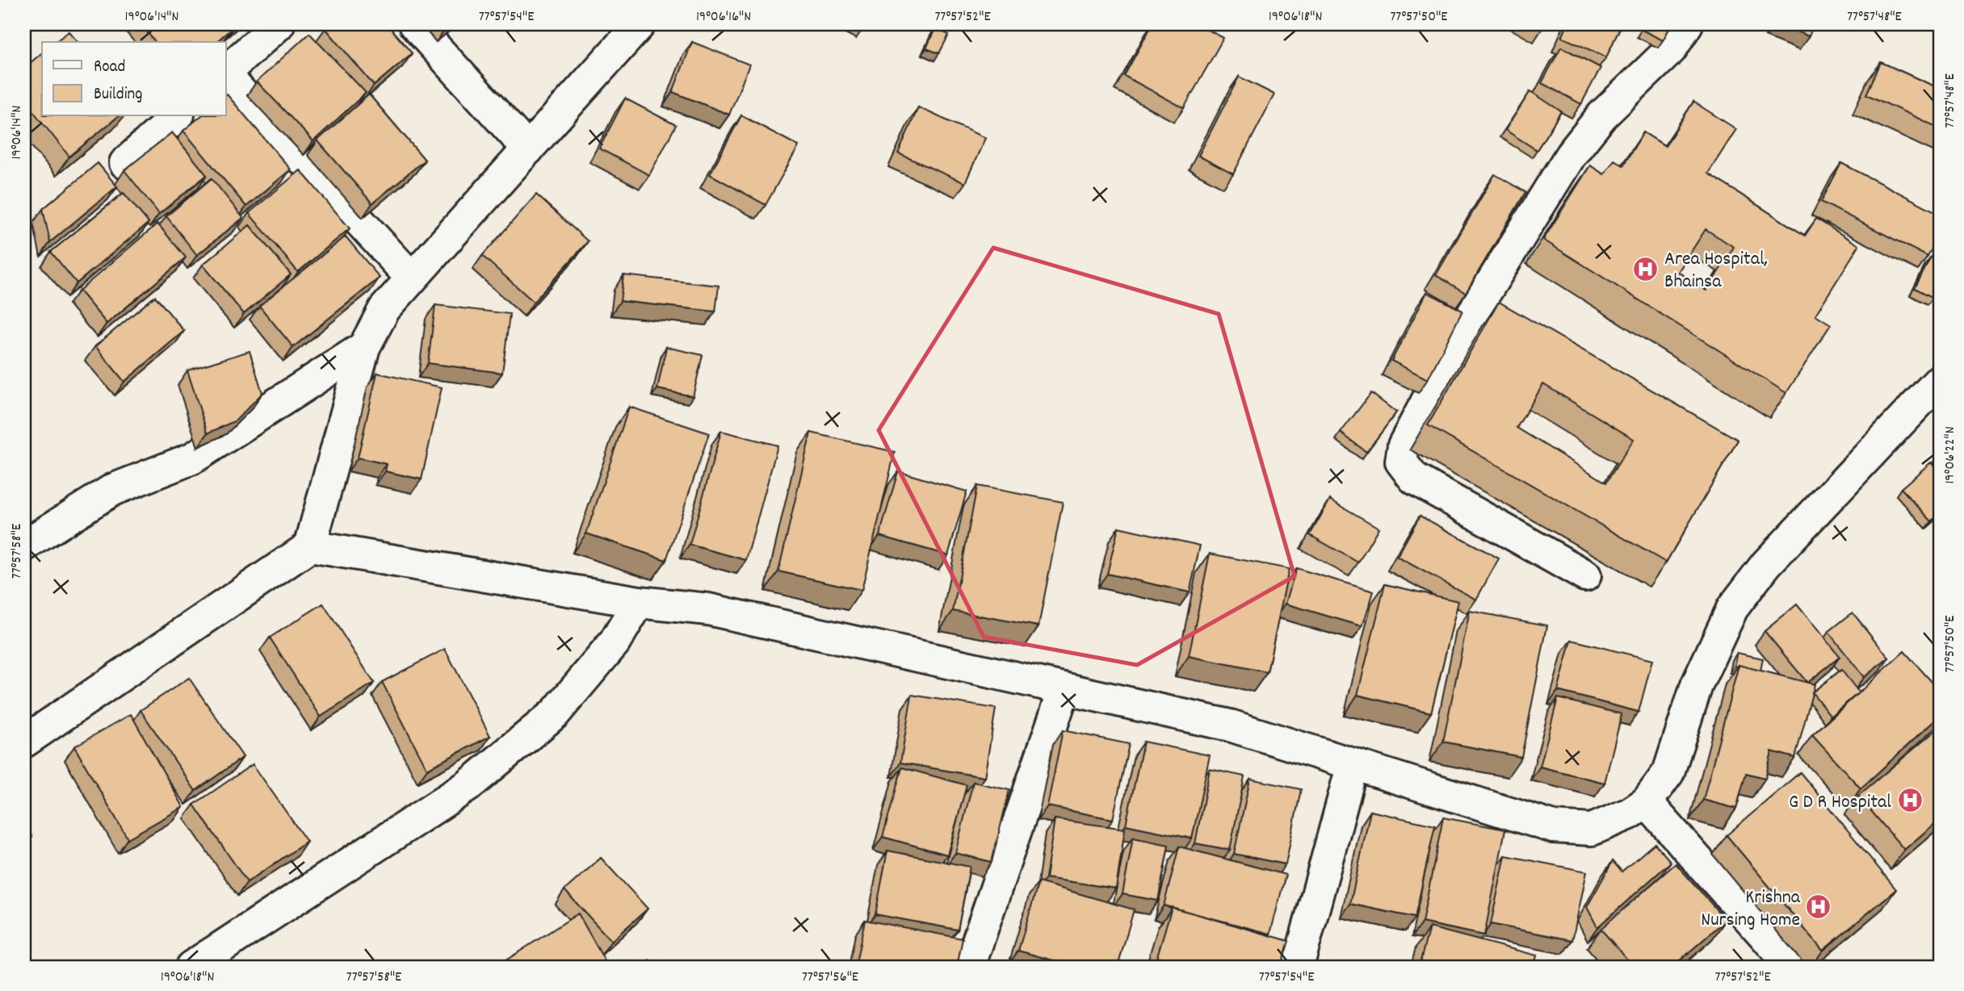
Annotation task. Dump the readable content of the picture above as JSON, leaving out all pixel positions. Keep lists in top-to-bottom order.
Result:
{
  "places": {
    "hospital": ["Area Hospital, Bhainsa", "G D R Hospital", "Krishna Nursing Home"]
  },
  "legend": ["Road", "Building"],
  "coordinates": [
    "19°06'14\"N",
    "77°57'54\"E",
    "19°06'16\"N",
    "77°57'52\"E",
    "19°06'18\"N",
    "77°57'50\"E",
    "77°57'48\"E",
    "19°06'22\"N",
    "77°57'58\"E",
    "77°57'56\"E"
  ]
}
